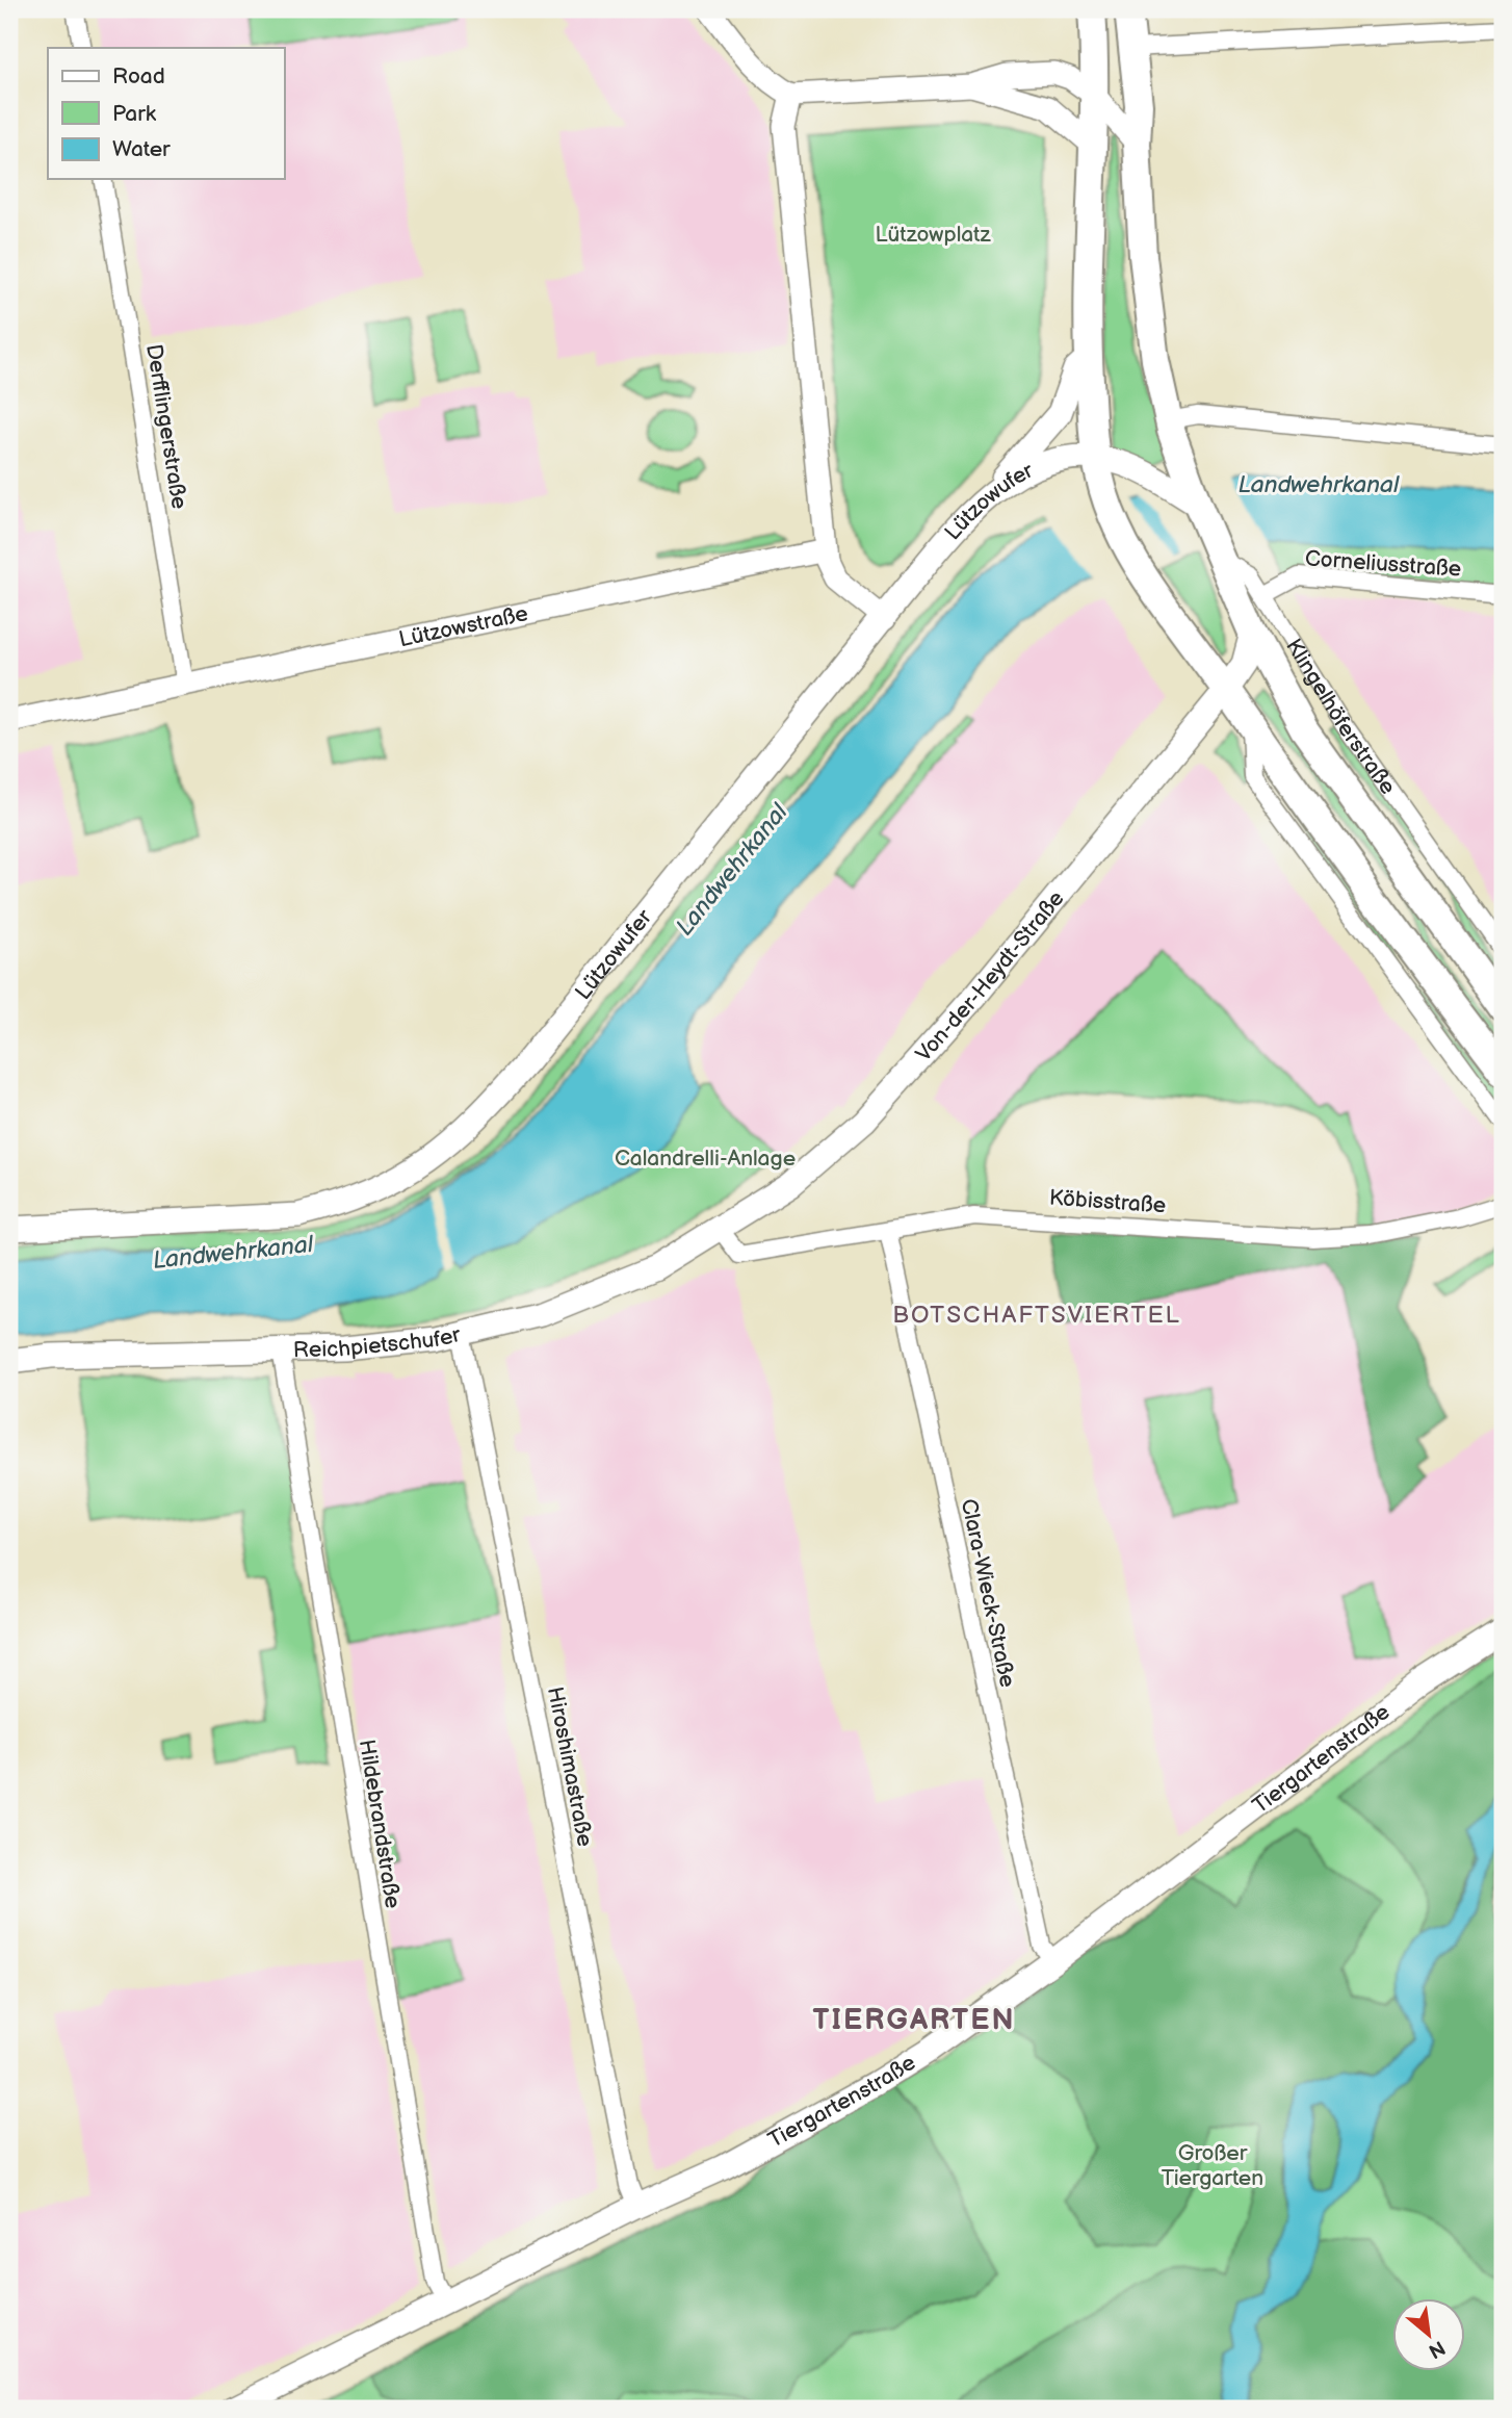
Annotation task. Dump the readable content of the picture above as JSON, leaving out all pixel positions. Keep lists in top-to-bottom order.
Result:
{
  "streets": {
    "main road": [
      "Lützowufer",
      "Klingelhöferstraße",
      "Von-der-Heydt-Straße",
      "Reichpietschufer",
      "Tiergartenstraße"
    ],
    "street": [
      "Derfflingerstraße",
      "Corneliusstraße",
      "Lützowstraße",
      "Köbisstraße",
      "Clara-Wieck-Straße",
      "Hiroshimastraße",
      "Hildebrandstraße"
    ]
  },
  "crossings": [
    ["Derfflingerstraße", "Lützowstraße"],
    ["Corneliusstraße", "Klingelhöferstraße"],
    ["Klingelhöferstraße", "Von-der-Heydt-Straße"],
    ["Von-der-Heydt-Straße", "Köbisstraße"],
    ["Von-der-Heydt-Straße", "Reichpietschufer"],
    ["Köbisstraße", "Reichpietschufer"],
    ["Köbisstraße", "Clara-Wieck-Straße"],
    ["Reichpietschufer", "Hiroshimastraße"],
    ["Reichpietschufer", "Hildebrandstraße"],
    ["Clara-Wieck-Straße", "Tiergartenstraße"],
    ["Tiergartenstraße", "Hiroshimastraße"],
    ["Tiergartenstraße", "Hildebrandstraße"]
  ],
  "districts": ["BOTSCHAFTSVIERTEL", "TIERGARTEN"],
  "water": ["Landwehrkanal"],
  "parks": ["Lützowplatz", "Calandrelli-Anlage", "Großer Tiergarten"],
  "legend": ["Road", "Park", "Water"],
  "north": "bottom right"
}
